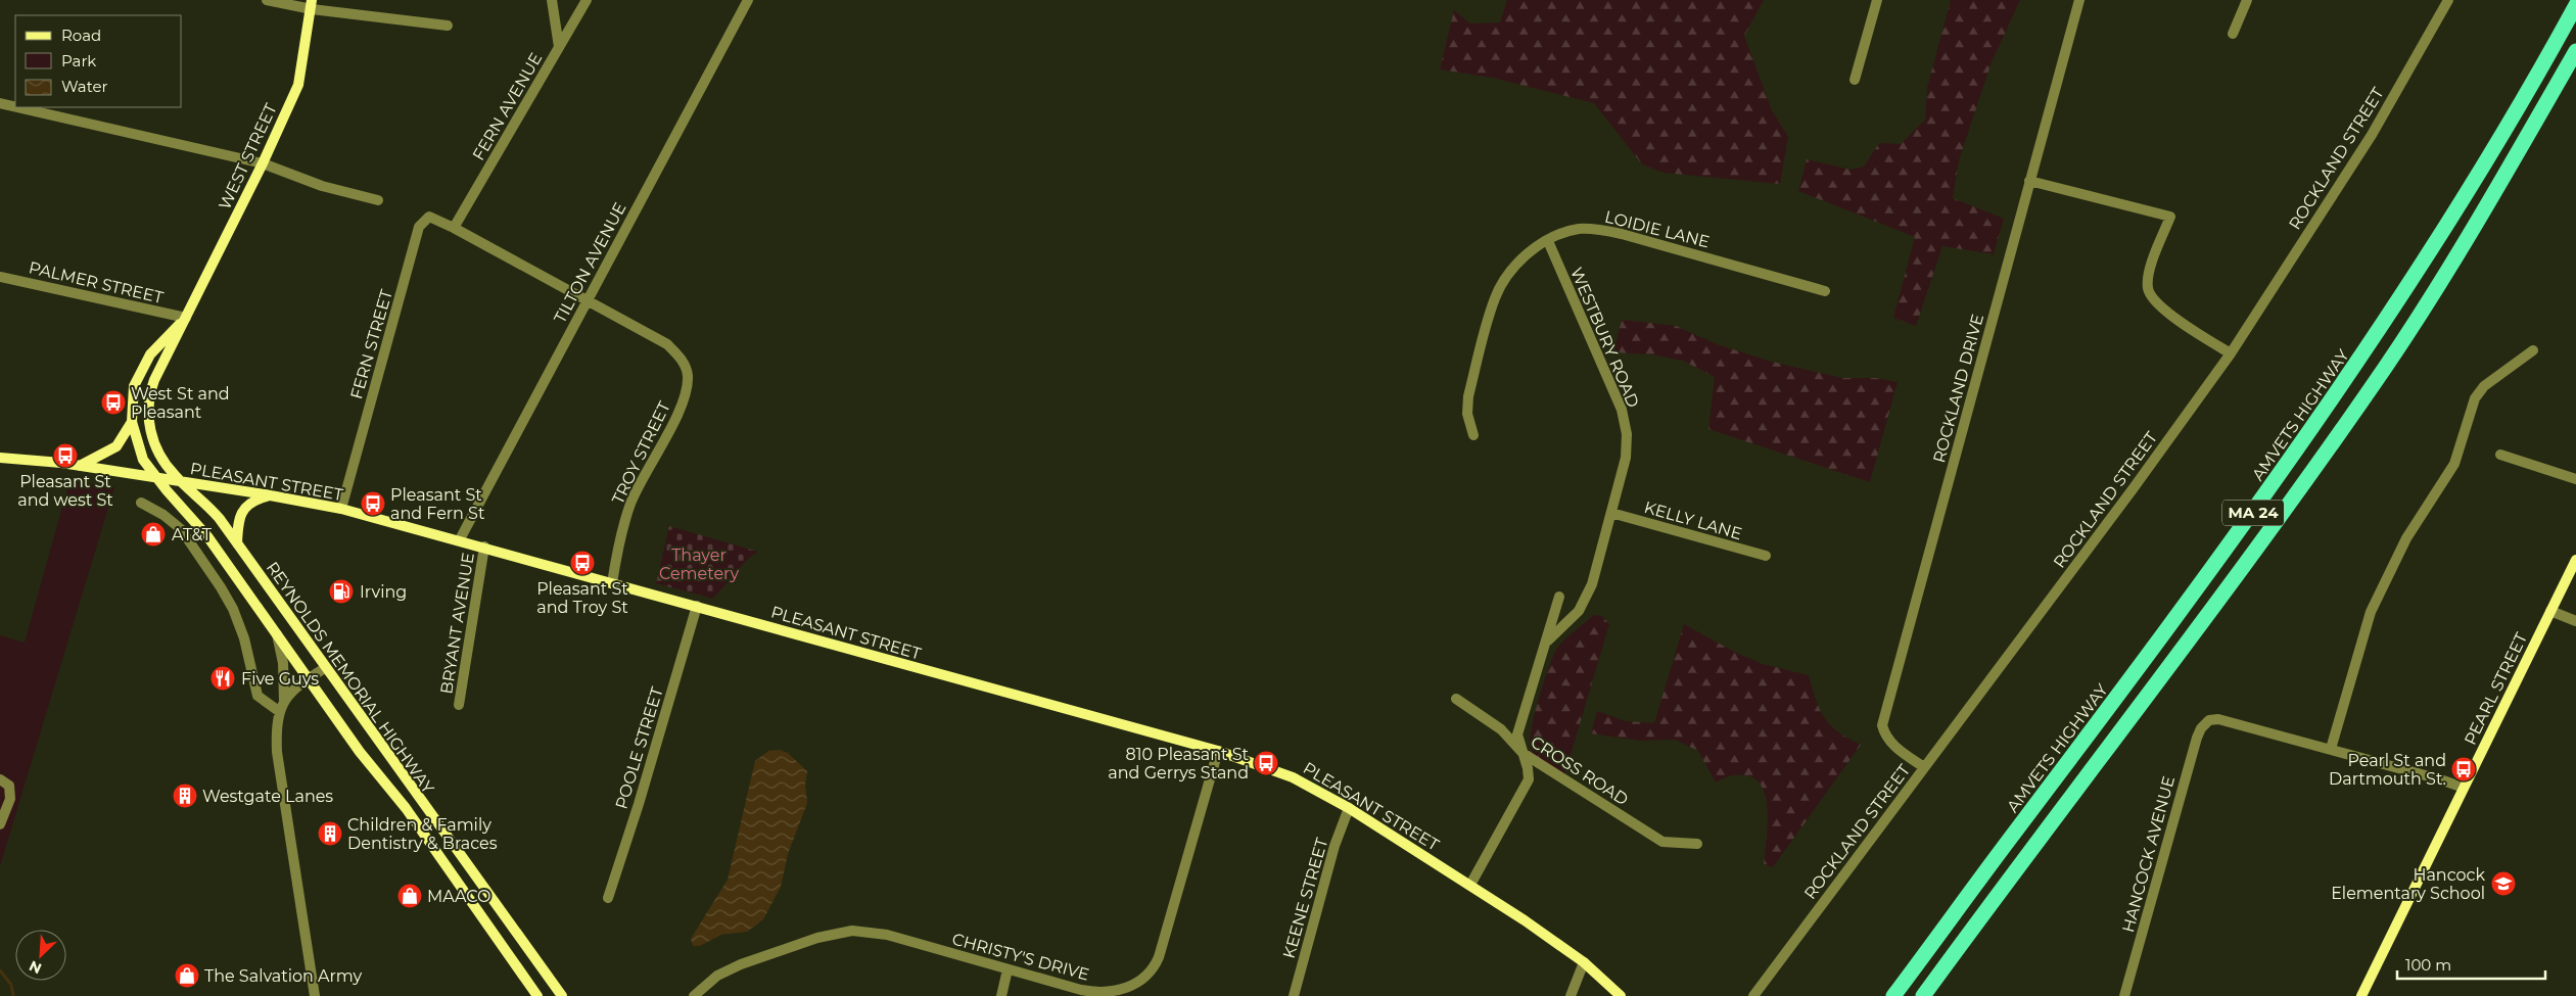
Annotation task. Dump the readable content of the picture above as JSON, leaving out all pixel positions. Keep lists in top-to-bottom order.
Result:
{
  "streets": {
    "highway": ["AMVETS HIGHWAY", "MA 24"],
    "main road": [
      "WEST STREET",
      "PLEASANT STREET",
      "REYNOLDS MEMORIAL HIGHWAY",
      "PEARL STREET"
    ],
    "street": [
      "FERN AVENUE",
      "ROCKLAND STREET",
      "LOIDIE LANE",
      "TILTON AVENUE",
      "PALMER STREET",
      "WESTBURY ROAD",
      "FERN STREET",
      "ROCKLAND DRIVE",
      "TROY STREET",
      "KELLY LANE",
      "BRYANT AVENUE",
      "POOLE STREET",
      "CROSS ROAD",
      "HANCOCK AVENUE",
      "KEENE STREET",
      "CHRISTY'S DRIVE"
    ]
  },
  "crossings": [
    ["FERN AVENUE", "FERN STREET"],
    ["WEST STREET", "PALMER STREET"],
    ["WEST STREET", "PLEASANT STREET"],
    ["WEST STREET", "REYNOLDS MEMORIAL HIGHWAY"],
    ["ROCKLAND STREET", "ROCKLAND DRIVE"],
    ["LOIDIE LANE", "WESTBURY ROAD"],
    ["TILTON AVENUE", "TROY STREET"],
    ["TILTON AVENUE", "PLEASANT STREET"],
    ["WESTBURY ROAD", "KELLY LANE"],
    ["FERN STREET", "PLEASANT STREET"],
    ["TROY STREET", "PLEASANT STREET"],
    ["PLEASANT STREET", "BRYANT AVENUE"],
    ["PLEASANT STREET", "REYNOLDS MEMORIAL HIGHWAY"],
    ["PLEASANT STREET", "POOLE STREET"],
    ["PLEASANT STREET", "KEENE STREET"],
    ["PLEASANT STREET", "CHRISTY'S DRIVE"]
  ],
  "parks": ["Thayer Cemetery"],
  "places": {
    "bus stop": [
      "West St and Pleasant",
      "Pleasant St and west St",
      "Pleasant St and Fern St",
      "Pleasant St and Troy St",
      "810 Pleasant St and Gerrys Stand",
      "Pearl St and Dartmouth St."
    ],
    "shop": ["AT&T", "MAACO", "The Salvation Army"],
    "fuel station": ["Irving"],
    "restaurant": ["Five Guys"],
    "building": ["Westgate Lanes", "Children & Family Dentistry & Braces"],
    "school or university": ["Hancock Elementary School"]
  },
  "legend": ["Road", "Park", "Water"],
  "scale_bar": "100 m",
  "north": "bottom left"
}
